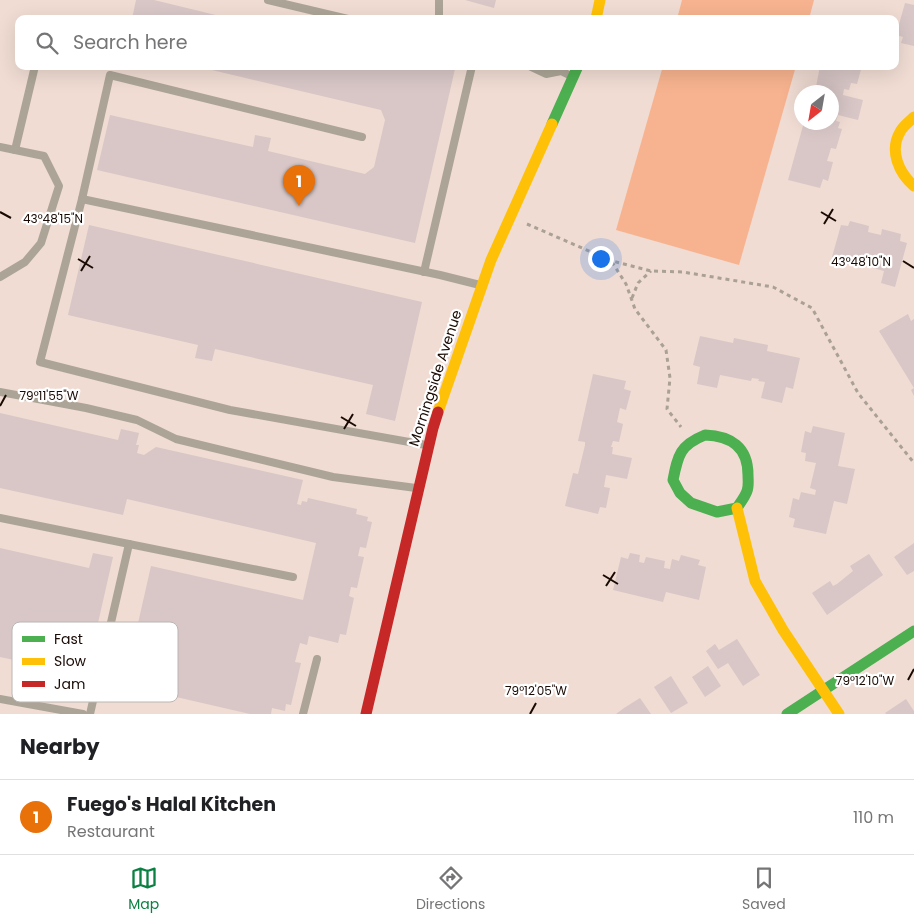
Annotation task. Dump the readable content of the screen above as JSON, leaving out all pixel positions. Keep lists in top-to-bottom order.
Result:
{
  "streets": {
    "street": ["Morningside Avenue"]
  },
  "legend": ["Fast", "Slow", "Jam"],
  "north": "bottom left",
  "page": {
    "search": "Search here",
    "pins": "1",
    "heading": "Nearby",
    "list": [
      {
        "mark": "1",
        "name": "Fuego's Halal Kitchen",
        "note": "Restaurant",
        "value": "110 m"
      }
    ],
    "nav": ["Map", "Directions", "Saved"]
  },
  "coordinates": [
    "43°48'15\"N",
    "43°48'10\"N",
    "79°11'55\"W",
    "79°12'10\"W",
    "79°12'05\"W"
  ]
}
